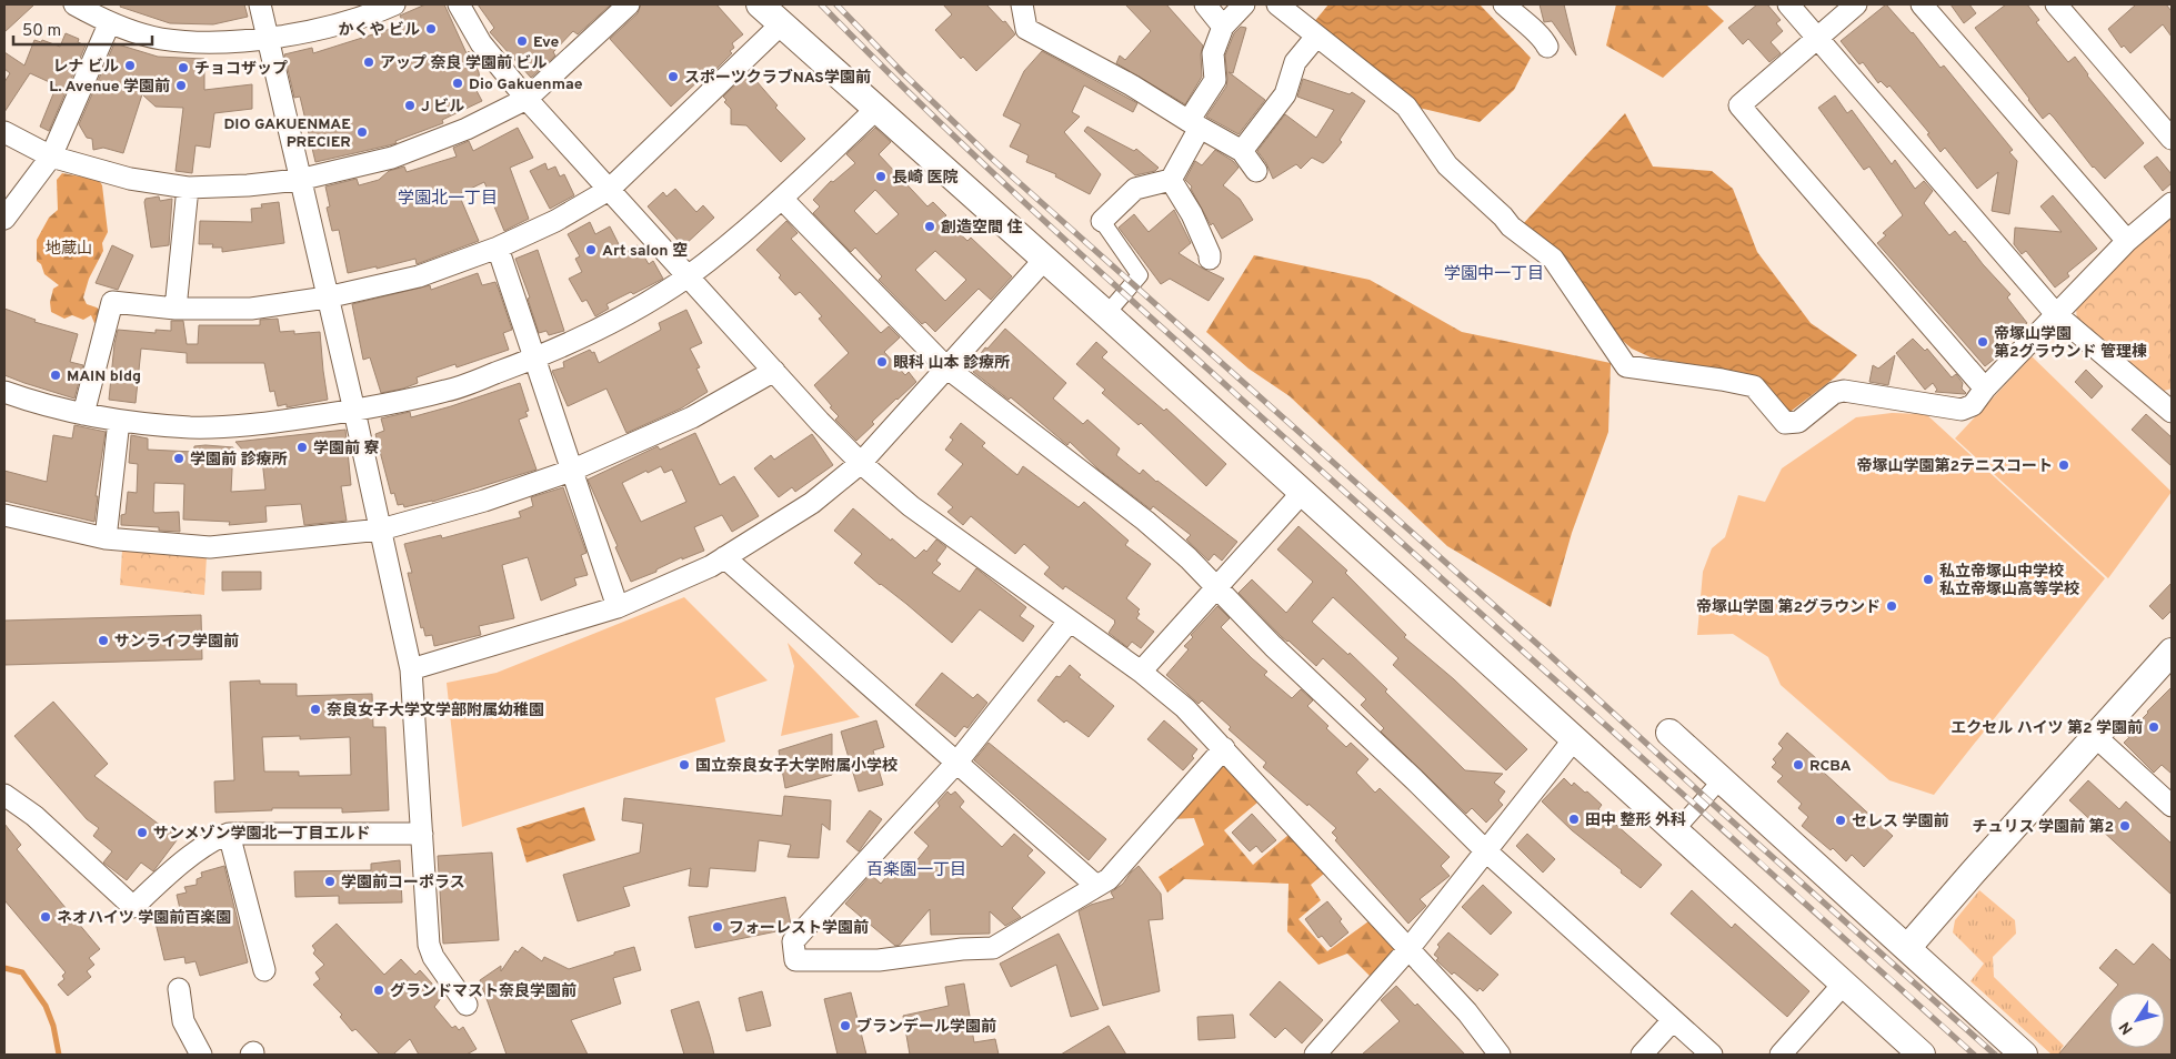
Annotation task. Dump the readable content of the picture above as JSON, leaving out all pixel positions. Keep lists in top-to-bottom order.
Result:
{
  "districts": ["学園北一丁目", "学園中一丁目", "百楽園一丁目"],
  "parks": ["地蔵山"],
  "places": [
    "かくや ビル",
    "Eve",
    "アップ 奈良 学園前 ビル",
    "レナ ビル",
    "チョコザップ",
    "スポーツクラブNAS学園前",
    "Dio Gakuenmae",
    "L. Avenue 学園前",
    "J ビル",
    "DIO GAKUENMAE PRECIER",
    "長崎 医院",
    "創造空間 住",
    "Art salon 空",
    "帝塚山学園 第2グラウンド 管理棟",
    "眼科 山本 診療所",
    "MAIN bldg",
    "学園前 寮",
    "学園前 診療所",
    "帝塚山学園第2テニスコート",
    "私立帝塚山中学校 私立帝塚山高等学校",
    "帝塚山学園 第2グラウンド",
    "サンライフ学園前",
    "奈良女子大学文学部附属幼稚園",
    "エクセル ハイツ 第2 学園前",
    "国立奈良女子大学附属小学校",
    "RCBA",
    "田中 整形 外科",
    "セレス 学園前",
    "チュリス 学園前 第2",
    "サンメゾン学園北一丁目エルド",
    "学園前コーポラス",
    "ネオハイツ 学園前百楽園",
    "フォーレスト学園前",
    "グランドマスト奈良学園前",
    "ブランデール学園前"
  ],
  "scale_bar": "50 m",
  "north": "bottom left"
}
